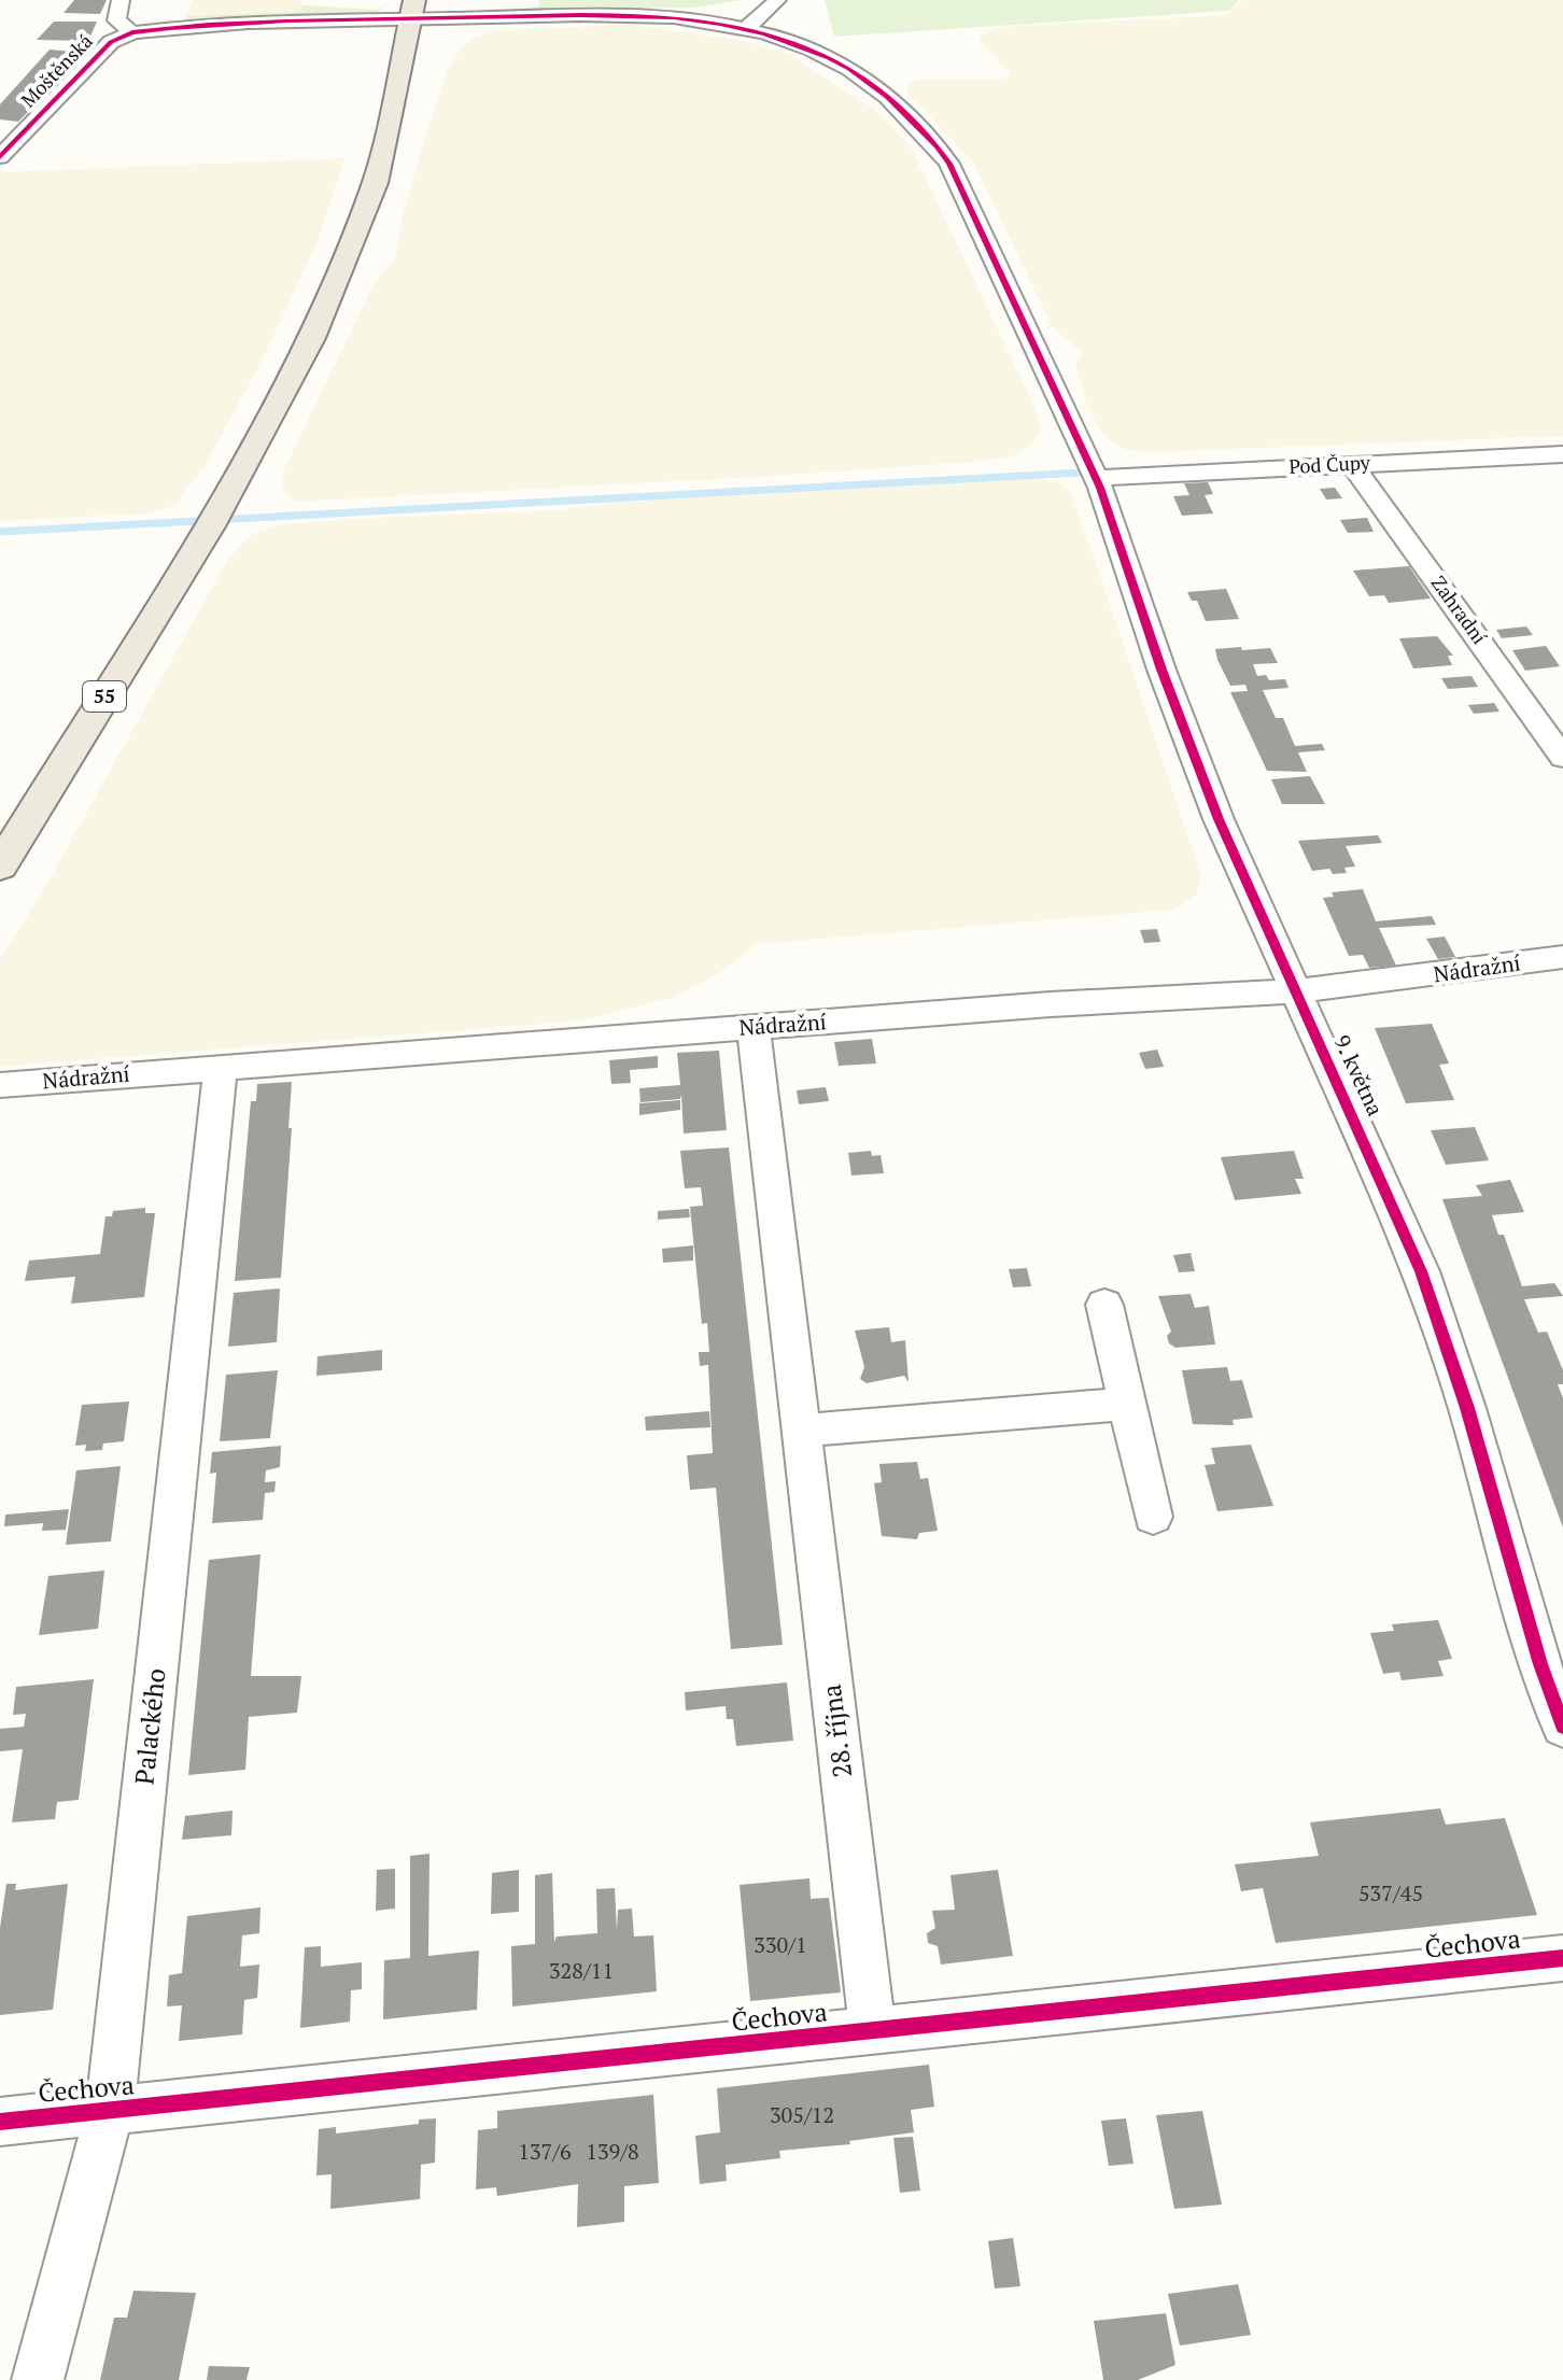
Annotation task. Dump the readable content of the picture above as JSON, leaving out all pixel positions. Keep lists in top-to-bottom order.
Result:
{
  "streets": {
    "main road": ["55"],
    "street": [
      "Moštěnská",
      "Pod Čupy",
      "Zahradní",
      "Nádražní",
      "9. května",
      "Palackého",
      "28. října",
      "Čechova"
    ]
  },
  "crossings": [
    ["Pod Čupy", "Zahradní"],
    ["Pod Čupy", "9. května"],
    ["55", "9. května"],
    ["Nádražní", "9. května"],
    ["Nádražní", "Palackého"],
    ["Nádražní", "28. října"],
    ["Palackého", "Čechova"],
    ["28. října", "Čechova"]
  ],
  "house_numbers": [
    "537/45",
    "330/1",
    "328/11",
    "305/12",
    "137/6",
    "139/8"
  ]
}
